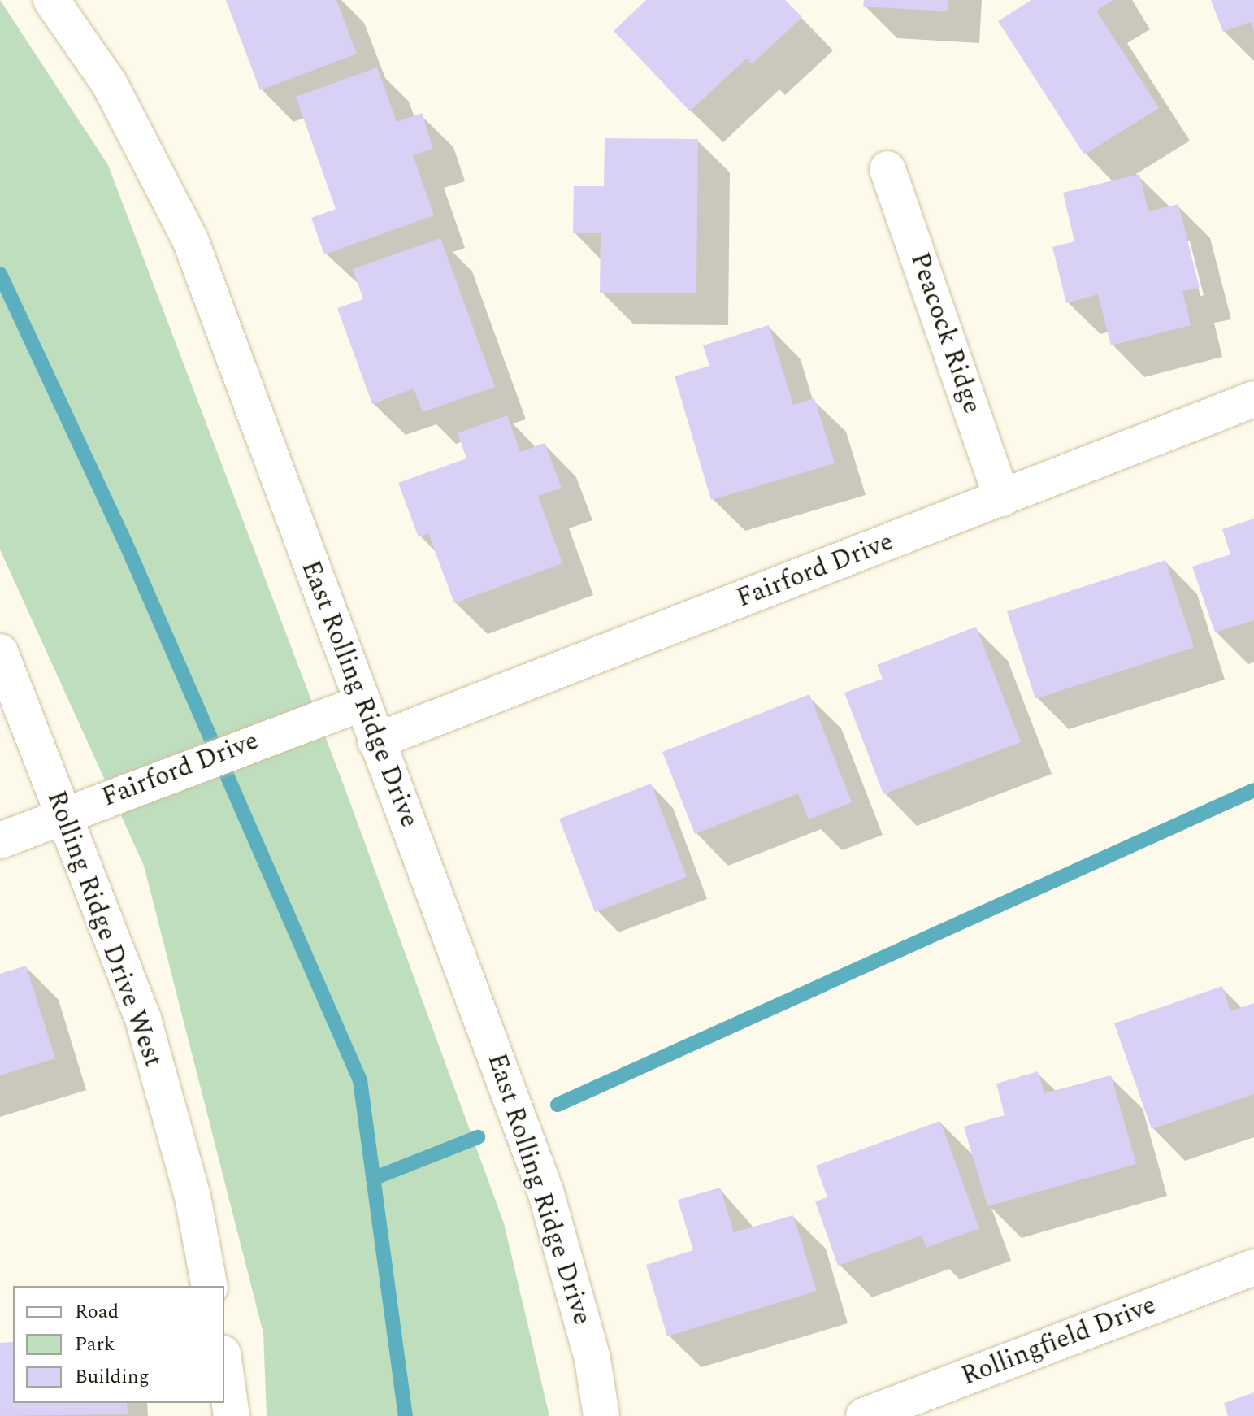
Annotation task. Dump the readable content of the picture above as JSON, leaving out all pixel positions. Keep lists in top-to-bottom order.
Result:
{
  "streets": {
    "street": [
      "Peacock Ridge",
      "Fairford Drive",
      "East Rolling Ridge Drive",
      "Rolling Ridge Drive West",
      "Rollingfield Drive"
    ]
  },
  "crossings": [
    ["Peacock Ridge", "Fairford Drive"],
    ["Fairford Drive", "East Rolling Ridge Drive"],
    ["Fairford Drive", "Rolling Ridge Drive West"]
  ],
  "legend": ["Road", "Park", "Building"]
}
